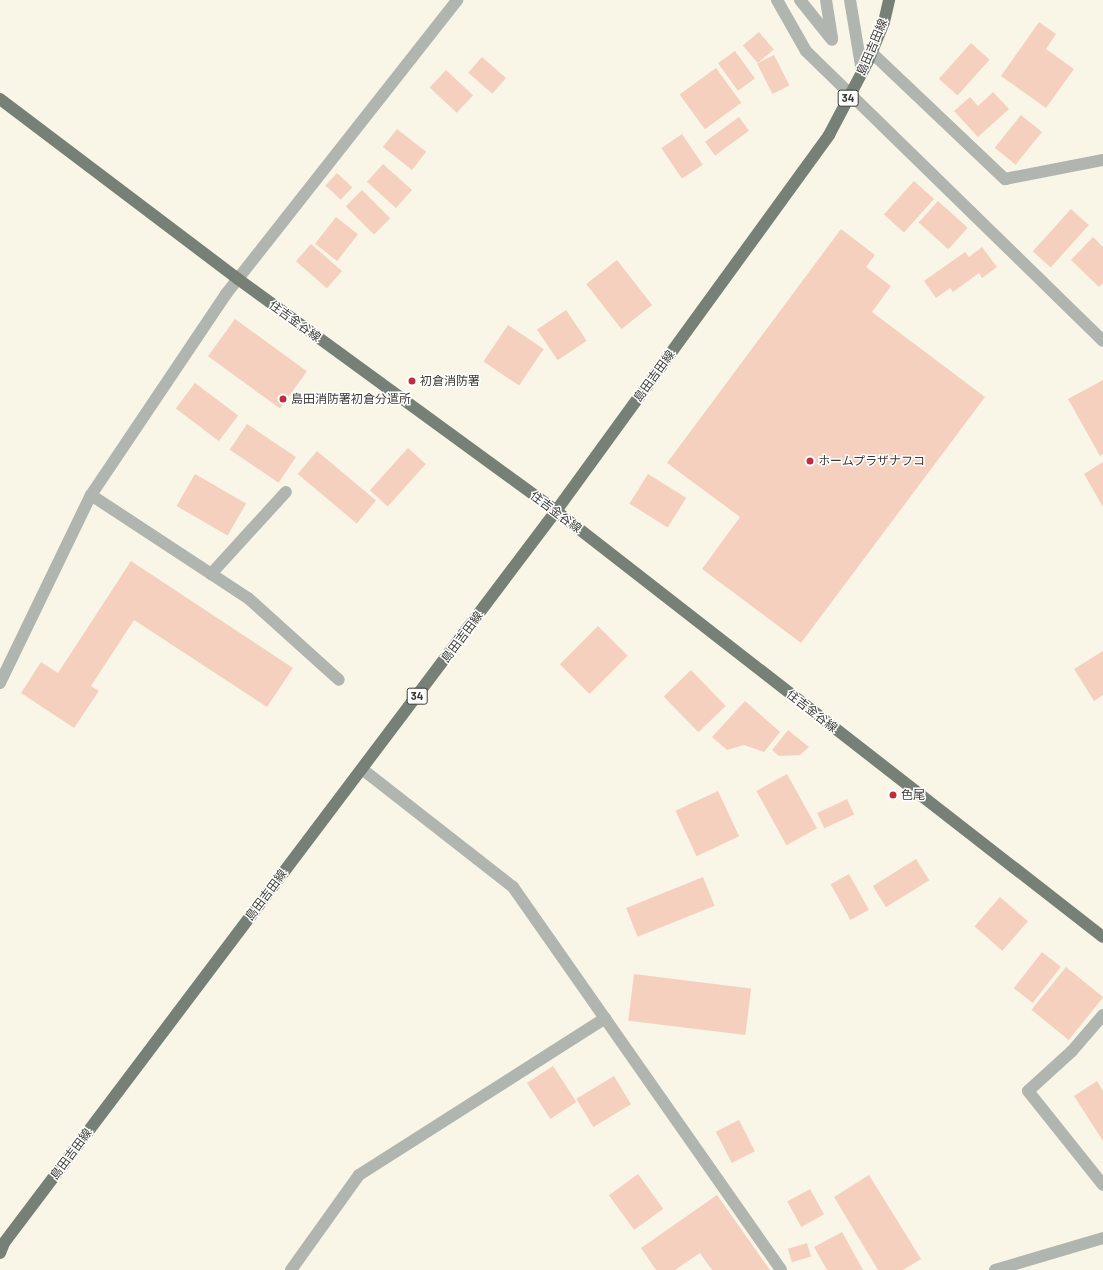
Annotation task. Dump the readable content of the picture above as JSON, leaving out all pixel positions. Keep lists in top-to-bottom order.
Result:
{
  "streets": {
    "main road": ["島田吉田線", "34", "住吉金谷線"]
  },
  "crossings": [
    ["島田吉田線", "住吉金谷線"]
  ],
  "places": [
    "初倉消防署",
    "島田消防署初倉分遣所",
    "ホームプラザナフコ",
    "色尾"
  ]
}
